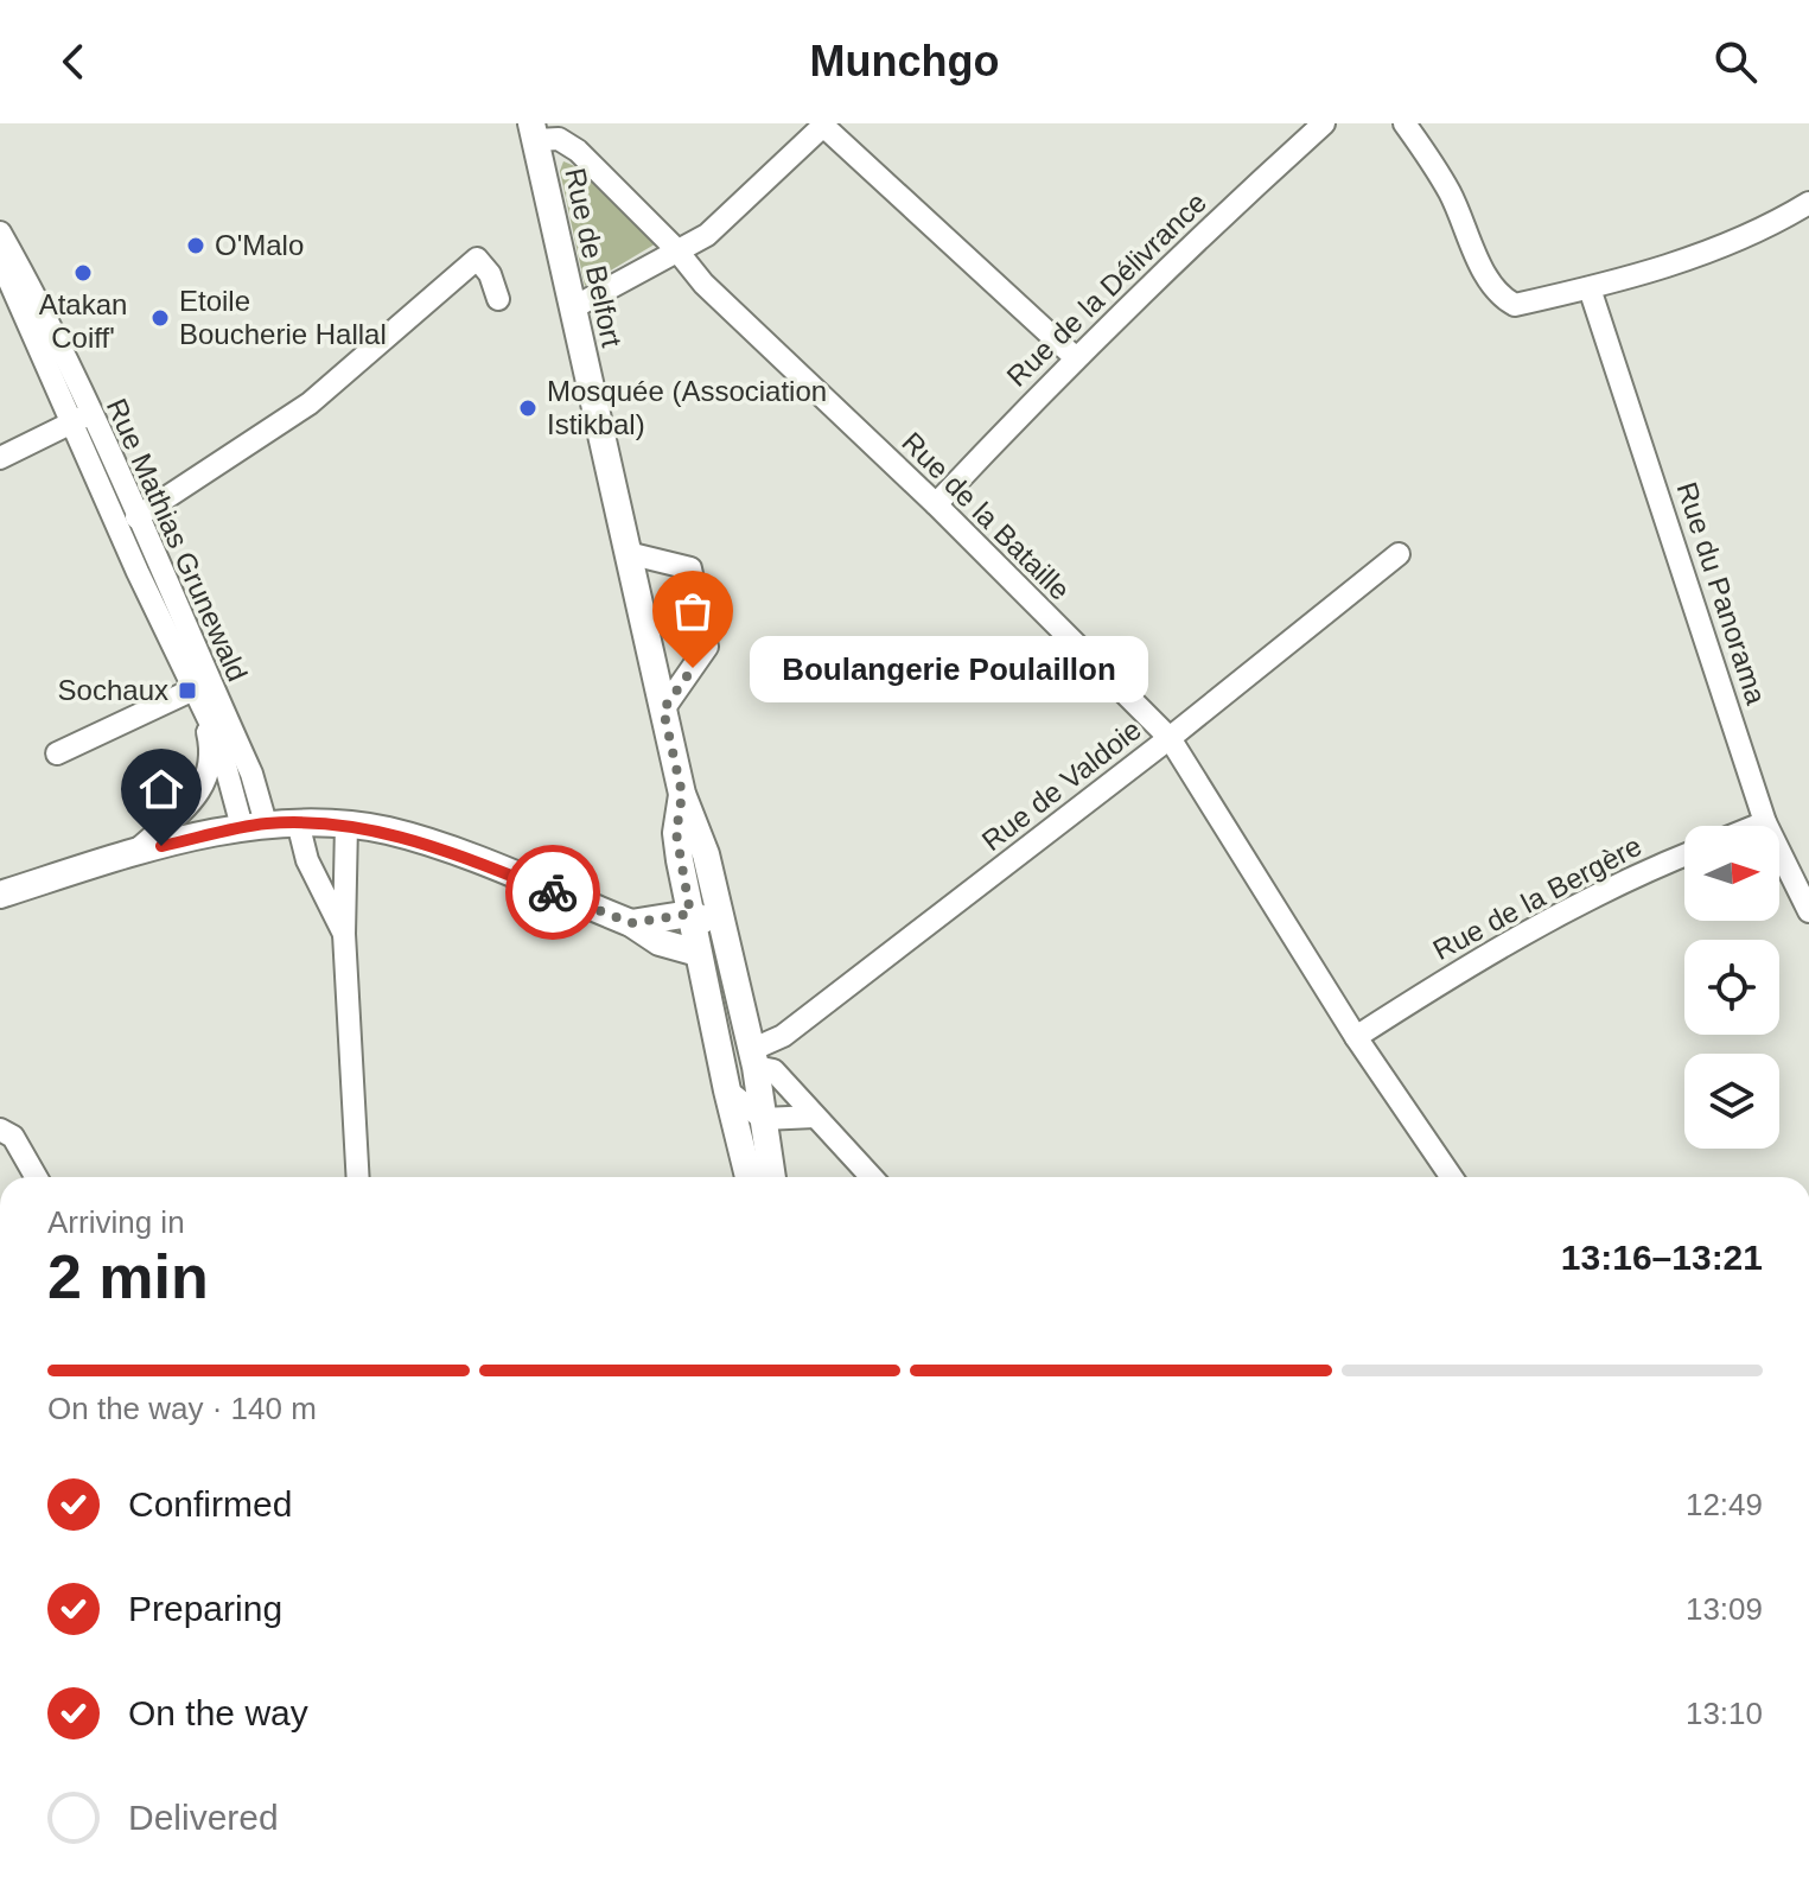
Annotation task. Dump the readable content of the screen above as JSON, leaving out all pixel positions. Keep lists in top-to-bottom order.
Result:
{
  "streets": {
    "main road": ["Rue de Belfort"],
    "street": [
      "Rue de la Délivrance",
      "Rue de la Bataille",
      "Rue Mathias Grunewald",
      "Rue du Panorama",
      "Rue de Valdoie",
      "Rue de la Bergère"
    ]
  },
  "crossings": [
    ["Rue de Belfort", "Rue de la Bataille"],
    ["Rue de Belfort", "Rue de Valdoie"],
    ["Rue de la Délivrance", "Rue de la Bataille"],
    ["Rue de la Bataille", "Rue de Valdoie"],
    ["Rue de la Bataille", "Rue de la Bergère"]
  ],
  "places": {
    "other": [
      "O'Malo",
      "Atakan Coiff'",
      "Etoile Boucherie Hallal",
      "Mosquée (Association Istikbal)",
      "Boulangerie Poulaillon"
    ],
    "transit": ["Sochaux"]
  },
  "north": "right",
  "page": {
    "header": "Munchgo",
    "bubble": "Boulangerie Poulaillon",
    "heading": ["2 min", "Arriving in", "13:16–13:21"],
    "bar": "On the way · 140 m",
    "list": [
      ["Confirmed", "12:49"],
      ["Preparing", "13:09"],
      ["On the way", "13:10"],
      "Delivered"
    ]
  }
}
